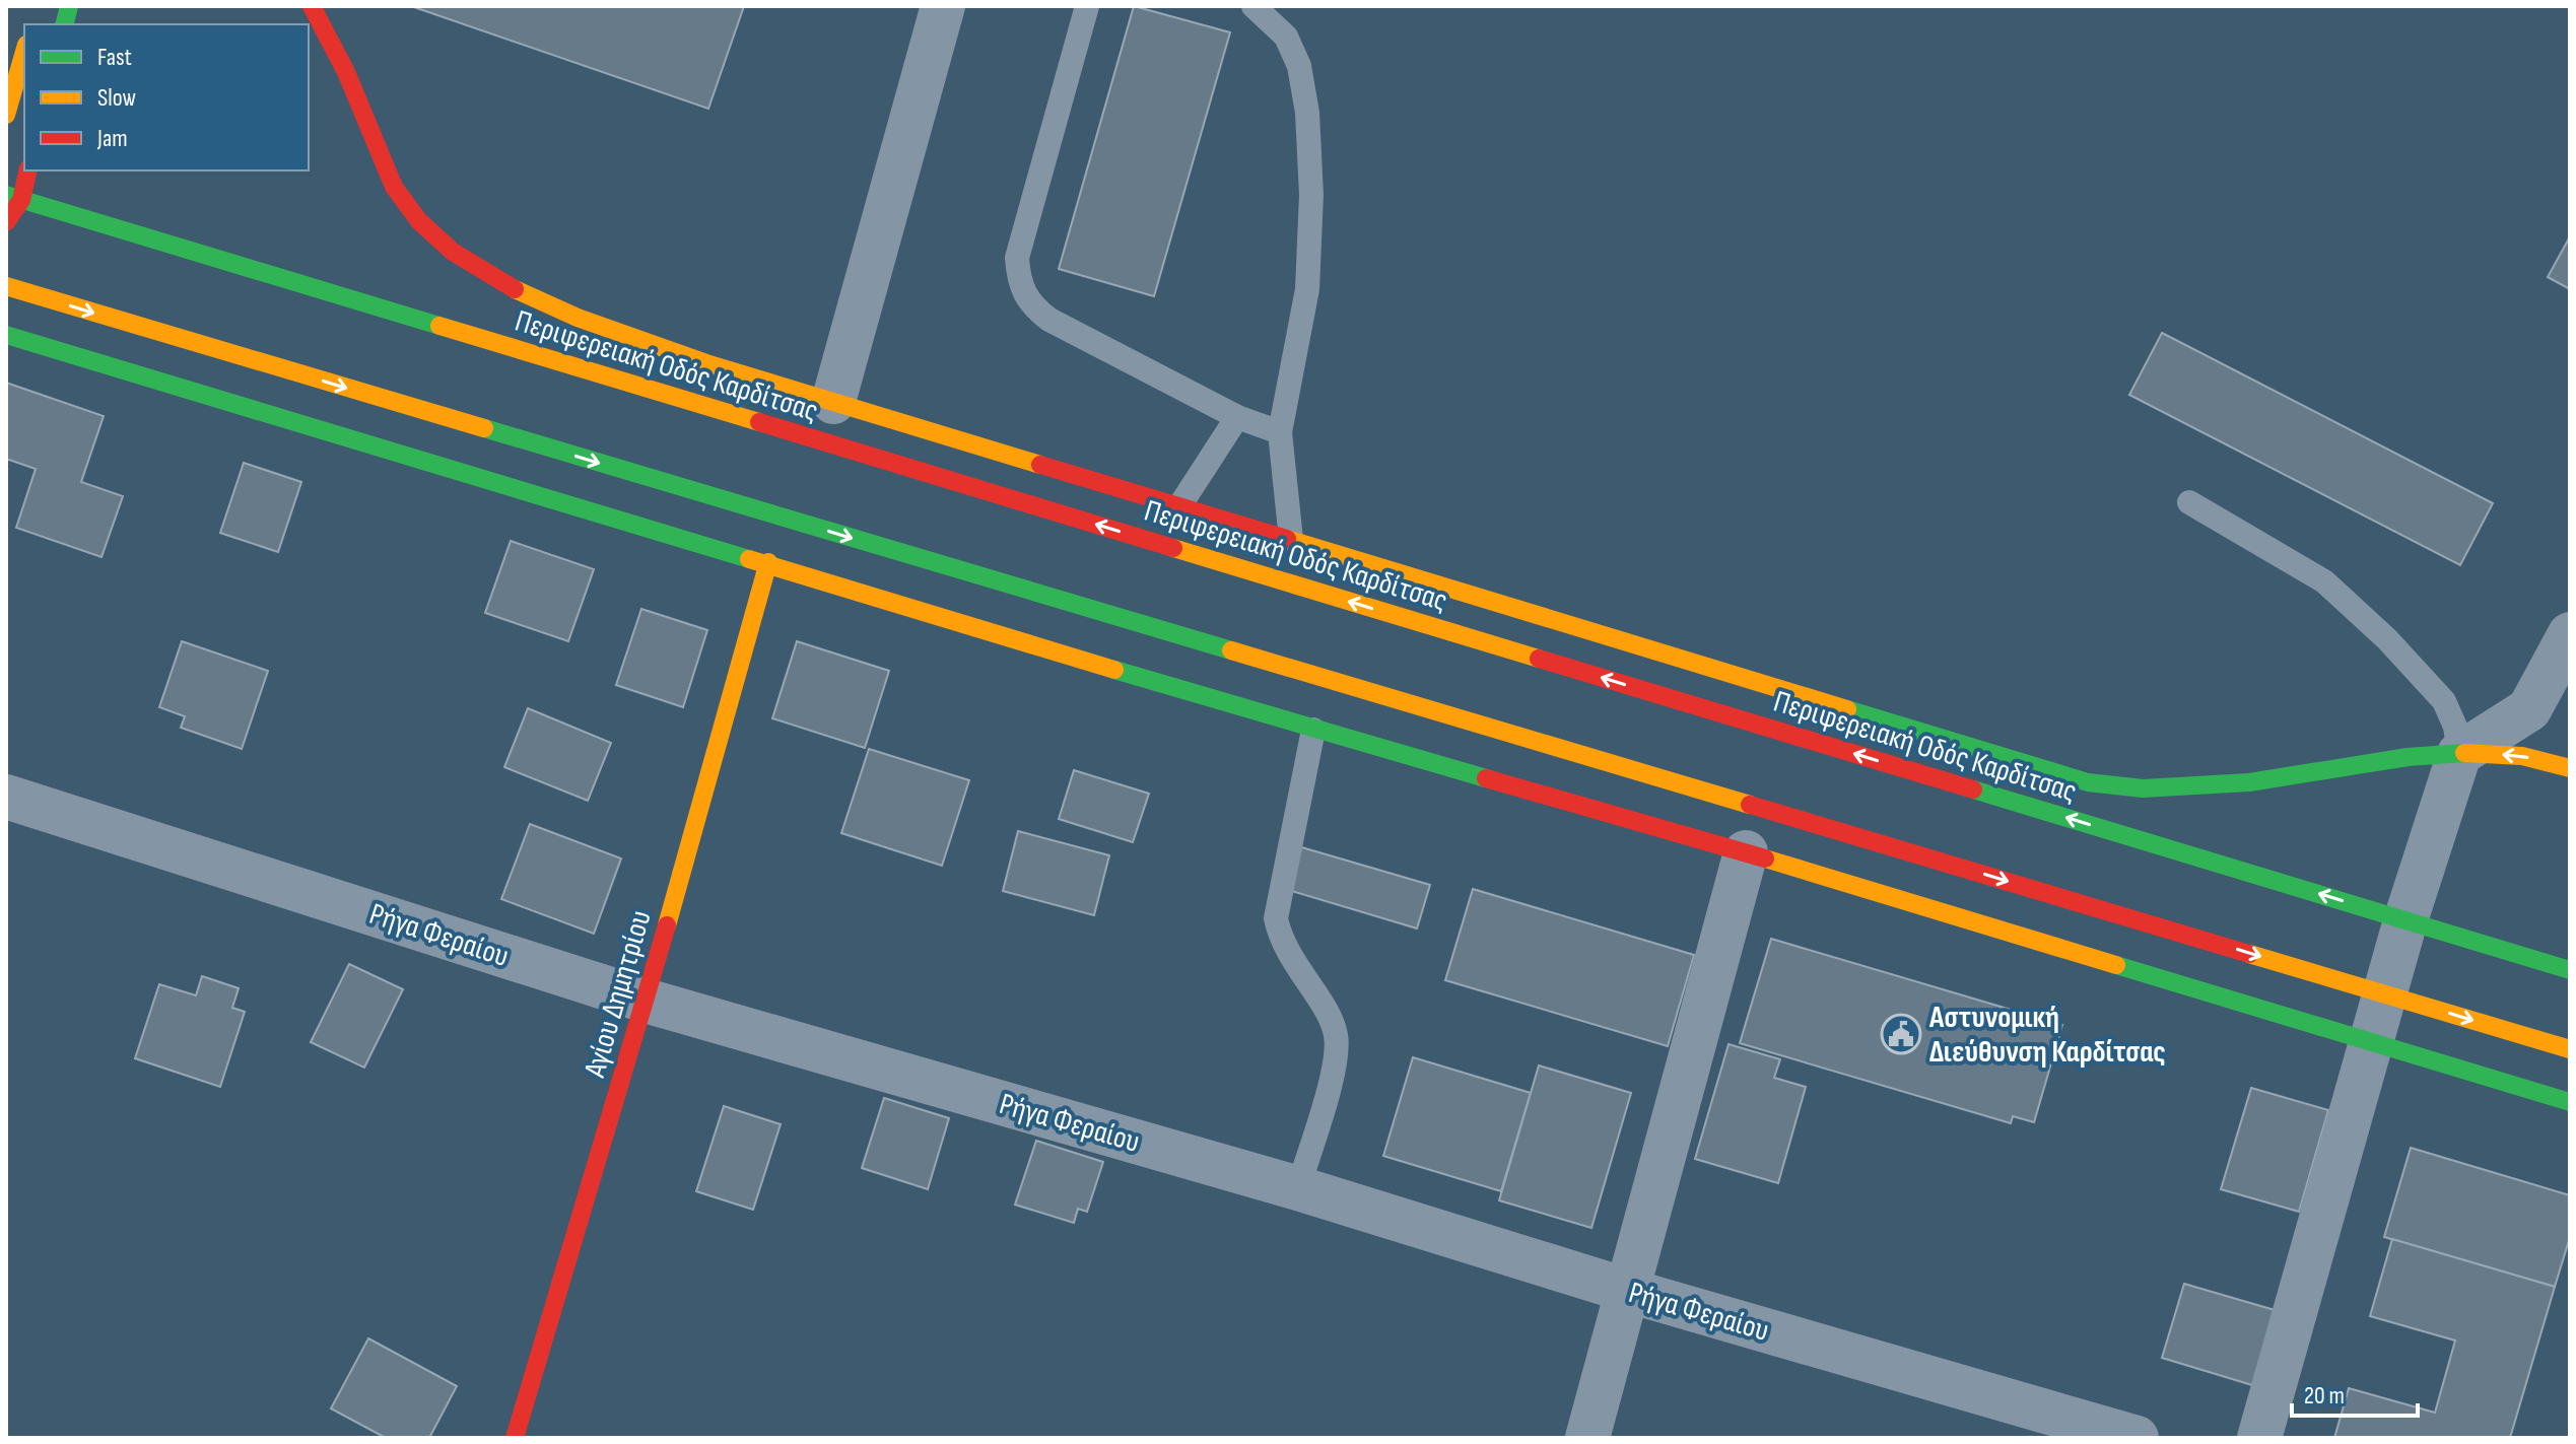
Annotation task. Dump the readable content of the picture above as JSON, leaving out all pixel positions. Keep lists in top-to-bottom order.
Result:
{
  "streets": {
    "street": ["Περιφερειακή Οδός Καρδίτσας", "Ρήγα Φεραίου", "Αγίου Δημητρίου"]
  },
  "crossings": [
    ["Ρήγα Φεραίου", "Αγίου Δημητρίου"]
  ],
  "places": {
    "public building": ["Αστυνομική Διεύθυνση Καρδίτσας"]
  },
  "legend": ["Fast", "Slow", "Jam"],
  "scale_bar": "20 m"
}
